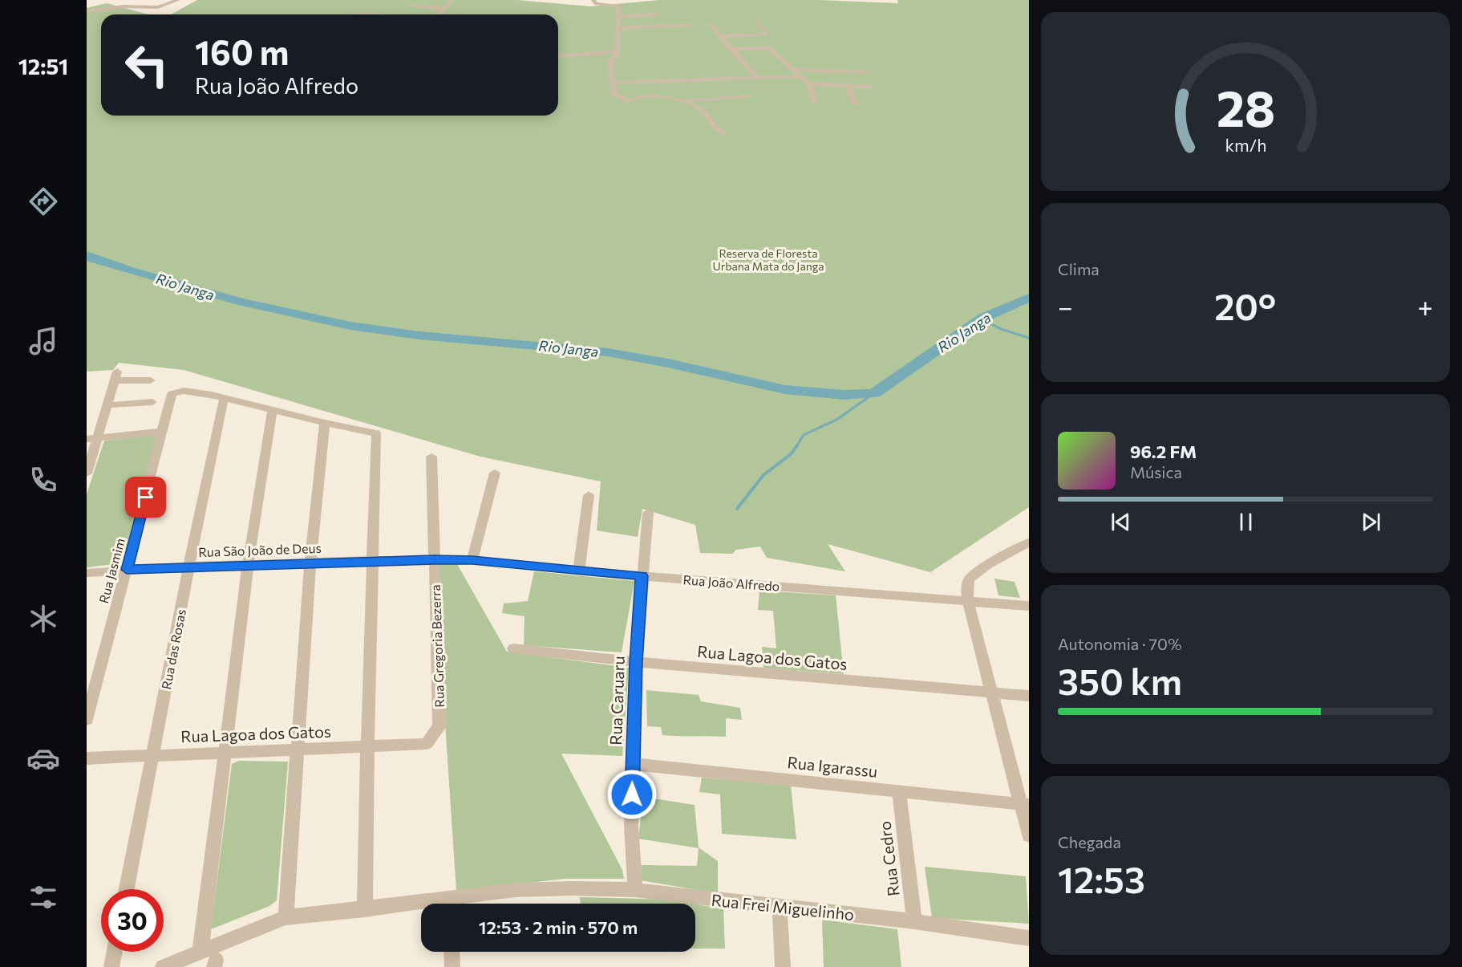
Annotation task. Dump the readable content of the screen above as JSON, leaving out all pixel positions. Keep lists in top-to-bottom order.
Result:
{
  "streets": {
    "street": [
      "Rua São João de Deus",
      "Rua Jasmim",
      "Rua João Alfredo",
      "Rua Gregoria Bezerra",
      "Rua das Rosas",
      "Rua Lagoa dos Gatos",
      "Rua Caruaru",
      "Rua Igarassu",
      "Rua Cedro",
      "Rua Frei Miguelinho"
    ]
  },
  "crossings": [
    ["Rua São João de Deus", "Rua Jasmim"],
    ["Rua São João de Deus", "Rua João Alfredo"],
    ["Rua São João de Deus", "Rua Gregoria Bezerra"],
    ["Rua São João de Deus", "Rua das Rosas"],
    ["Rua Jasmim", "Rua das Rosas"],
    ["Rua João Alfredo", "Rua Gregoria Bezerra"],
    ["Rua João Alfredo", "Rua Caruaru"],
    ["Rua Gregoria Bezerra", "Rua Lagoa dos Gatos"],
    ["Rua das Rosas", "Rua Lagoa dos Gatos"],
    ["Rua Lagoa dos Gatos", "Rua Caruaru"],
    ["Rua Caruaru", "Rua Igarassu"],
    ["Rua Caruaru", "Rua Frei Miguelinho"],
    ["Rua Igarassu", "Rua Cedro"],
    ["Rua Cedro", "Rua Frei Miguelinho"]
  ],
  "water": ["Rio Janga"],
  "parks": ["Reserva de Floresta Urbana Mata do Janga"],
  "page": {
    "tabs": "12:51",
    "turn": ["160 m", "Rua João Alfredo"],
    "tile": [
      "Clima",
      ["Autonomia · 70%", "350 km"],
      ["Chegada", "12:53"]
    ],
    "heat": ["−", "20°", "+"],
    "song": ["96.2 FM", "Música"],
    "limit": "30",
    "trip": "12:53 · 2 min · 570 m",
    "gauge": ["28", "km/h"]
  }
}
